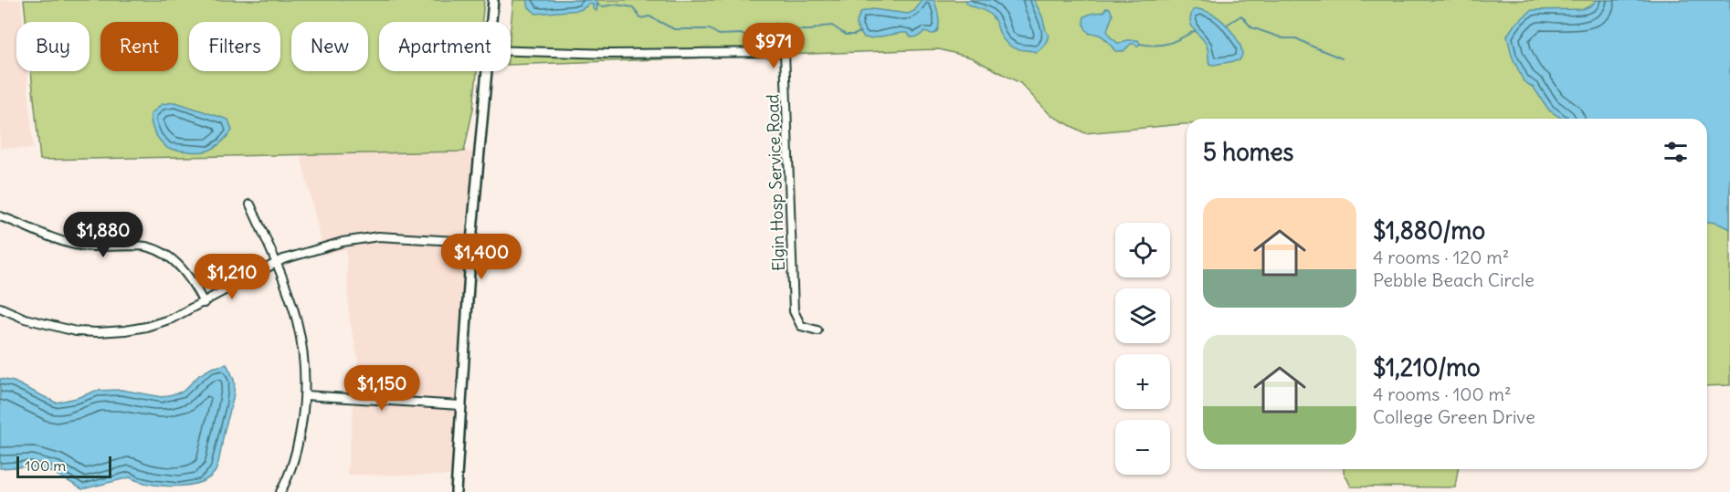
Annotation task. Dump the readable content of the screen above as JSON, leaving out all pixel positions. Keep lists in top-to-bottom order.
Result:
{
  "streets": {
    "street": ["Elgin Hosp Service Road"]
  },
  "scale_bar": "100 m",
  "page": {
    "chip": [
      "Buy",
      "Rent",
      "Filters",
      "New",
      "Apartment"
    ],
    "price": [
      "$971",
      "$1,880",
      "$1,400",
      "$1,210",
      "$1,150"
    ],
    "heading": "5 homes",
    "list": [
      {
        "name": "$1,880/mo",
        "note": "4 rooms · 120 m² · Pebble Beach Circle"
      },
      {
        "name": "$1,210/mo",
        "note": "4 rooms · 100 m² · College Green Drive"
      }
    ],
    "map_buttons": ["+", "−"],
    "scale": "100 m"
  }
}
